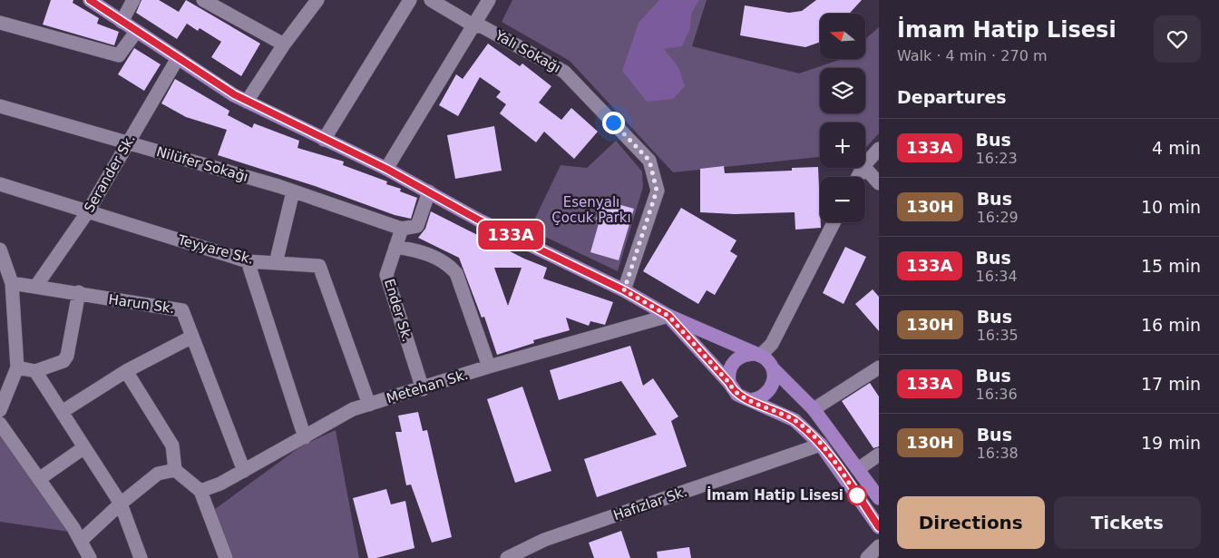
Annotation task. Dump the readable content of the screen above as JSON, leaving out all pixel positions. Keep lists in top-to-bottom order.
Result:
{
  "streets": {
    "street": [
      "Yalı Sokağı",
      "Nilüfer Sokağı",
      "Serander Sk.",
      "Teyyare Sk.",
      "Harun Sk.",
      "Ender Sk.",
      "Metehan Sk.",
      "Hafızlar Sk."
    ]
  },
  "crossings": [
    ["Nilüfer Sokağı", "Serander Sk."],
    ["Nilüfer Sokağı", "Ender Sk."],
    ["Serander Sk.", "Teyyare Sk."],
    ["Serander Sk.", "Harun Sk."],
    ["Teyyare Sk.", "Metehan Sk."],
    ["Harun Sk.", "Metehan Sk."],
    ["Ender Sk.", "Metehan Sk."]
  ],
  "parks": ["Esenyalı Çocuk Parkı"],
  "places": ["İmam Hatip Lisesi"],
  "lines": ["bus line 133A"],
  "north": "left",
  "page": {
    "on_map": "133A",
    "heading": [
      ["İmam Hatip Lisesi", "Walk · 4 min · 270 m"],
      "Departures"
    ],
    "map_buttons": ["+", "−"],
    "list": [
      {
        "mark": "133A",
        "name": "Bus",
        "note": "16:23",
        "value": "4 min"
      },
      {
        "mark": "130H",
        "name": "Bus",
        "note": "16:29",
        "value": "10 min"
      },
      {
        "mark": "133A",
        "name": "Bus",
        "note": "16:34",
        "value": "15 min"
      },
      {
        "mark": "130H",
        "name": "Bus",
        "note": "16:35",
        "value": "16 min"
      },
      {
        "mark": "133A",
        "name": "Bus",
        "note": "16:36",
        "value": "17 min"
      },
      {
        "mark": "130H",
        "name": "Bus",
        "note": "16:38",
        "value": "19 min"
      }
    ],
    "buttons": ["Directions", "Tickets"]
  }
}
